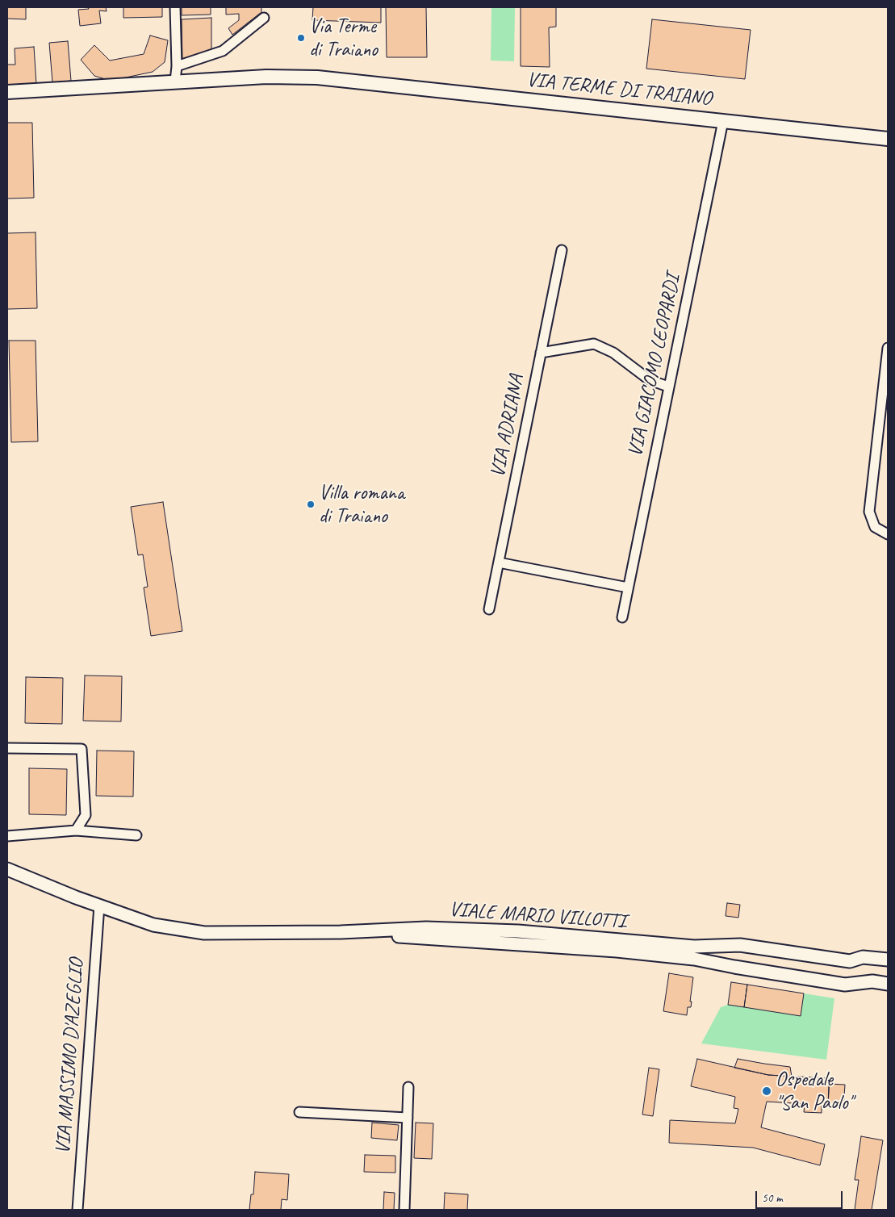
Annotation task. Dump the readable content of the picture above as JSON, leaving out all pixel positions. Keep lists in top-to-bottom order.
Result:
{
  "streets": {
    "main road": ["VIA TERME DI TRAIANO"],
    "street": [
      "VIA GIACOMO LEOPARDI",
      "VIA ADRIANA",
      "VIALE MARIO VILLOTTI",
      "VIA MASSIMO D'AZEGLIO"
    ]
  },
  "crossings": [
    ["VIA TERME DI TRAIANO", "VIA GIACOMO LEOPARDI"],
    ["VIALE MARIO VILLOTTI", "VIA MASSIMO D'AZEGLIO"]
  ],
  "places": ["Via Terme di Traiano", "Villa romana di Traiano", "Ospedale \"San Paolo\""],
  "scale_bar": "50 m"
}
